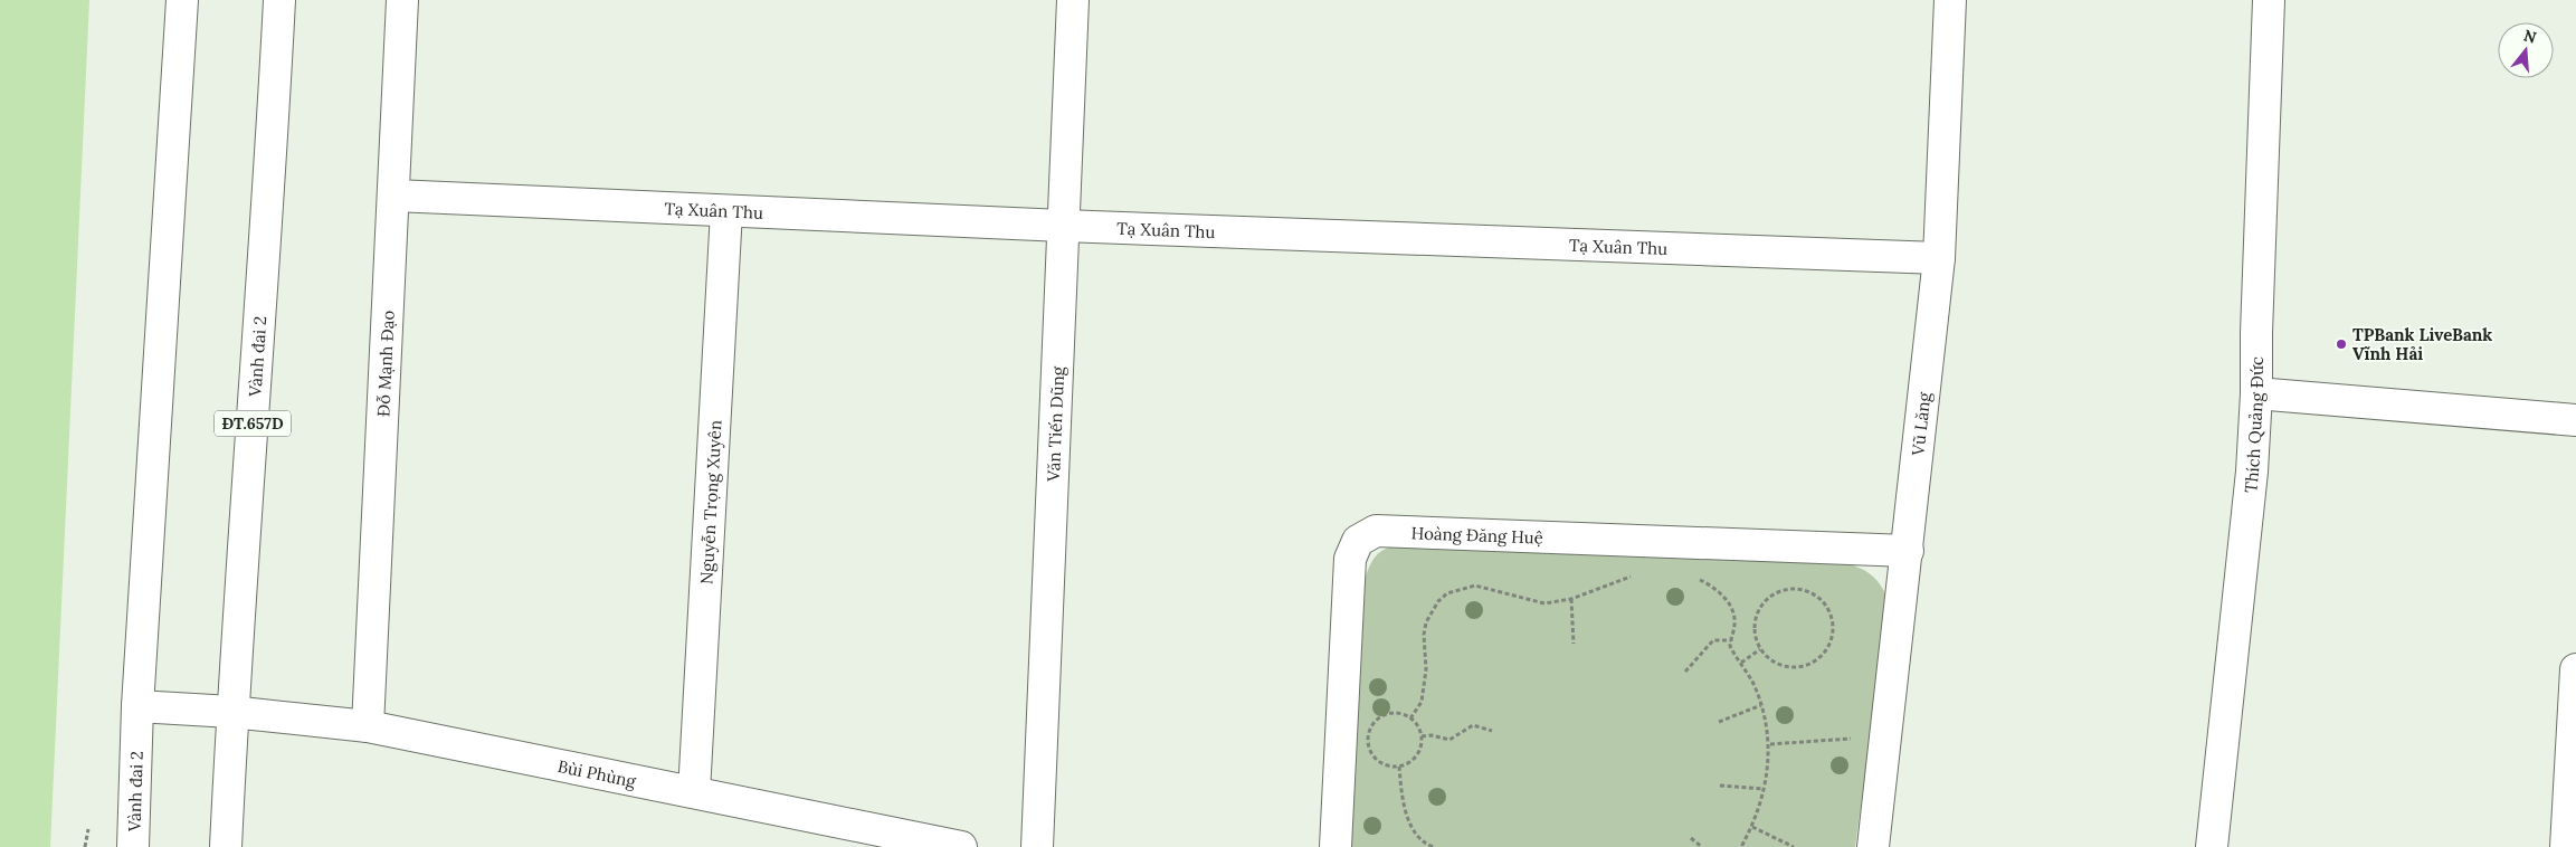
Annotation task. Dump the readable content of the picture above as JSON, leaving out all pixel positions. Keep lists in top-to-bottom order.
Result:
{
  "streets": {
    "street": [
      "Tạ Xuân Thu",
      "Vành đai 2",
      "Đỗ Mạnh Đạo",
      "ĐT.657D",
      "Văn Tiến Dũng",
      "Vũ Lăng",
      "Thích Quảng Đức",
      "Nguyễn Trọng Xuyên",
      "Hoàng Đăng Huệ",
      "Bùi Phùng"
    ]
  },
  "crossings": [
    ["Tạ Xuân Thu", "Đỗ Mạnh Đạo"],
    ["Tạ Xuân Thu", "Văn Tiến Dũng"],
    ["Tạ Xuân Thu", "Vũ Lăng"],
    ["Tạ Xuân Thu", "Nguyễn Trọng Xuyên"],
    ["Vành đai 2", "Bùi Phùng"],
    ["Đỗ Mạnh Đạo", "Bùi Phùng"],
    ["Vũ Lăng", "Hoàng Đăng Huệ"],
    ["Nguyễn Trọng Xuyên", "Bùi Phùng"]
  ],
  "places": ["TPBank LiveBank Vĩnh Hải"],
  "north": "top"
}
